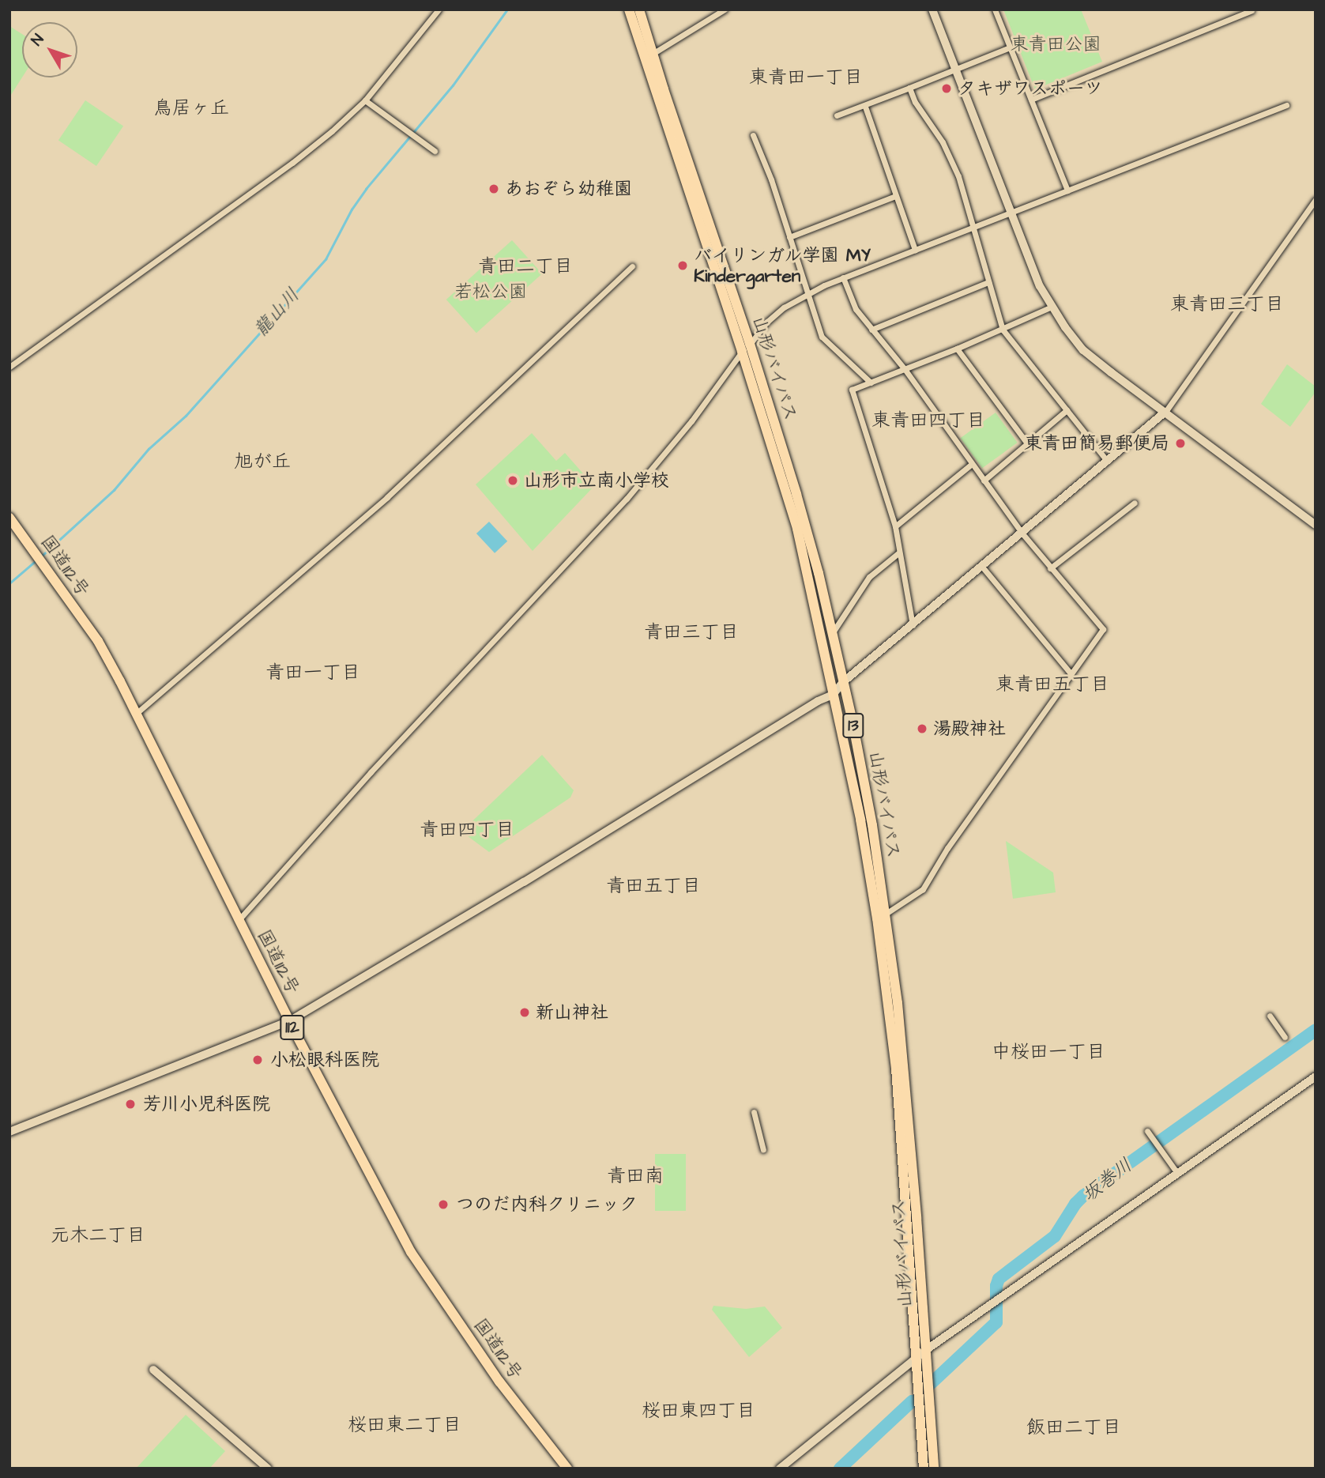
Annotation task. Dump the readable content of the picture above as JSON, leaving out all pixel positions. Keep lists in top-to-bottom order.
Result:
{
  "streets": {
    "highway": [
      "山形バイパス",
      "国道112号",
      "13",
      "112"
    ]
  },
  "districts": [
    "東青田一丁目",
    "鳥居ヶ丘",
    "青田二丁目",
    "東青田三丁目",
    "東青田四丁目",
    "旭が丘",
    "青田三丁目",
    "青田一丁目",
    "東青田五丁目",
    "青田四丁目",
    "青田五丁目",
    "中桜田一丁目",
    "青田南",
    "元木二丁目",
    "桜田東四丁目",
    "桜田東二丁目",
    "飯田二丁目"
  ],
  "water": ["龍山川", "坂巻川"],
  "parks": ["東青田公園", "若松公園"],
  "places": [
    "タキザワスポーツ",
    "あおぞら幼稚園",
    "バイリンガル学園 MY Kindergarten",
    "東青田簡易郵便局",
    "山形市立南小学校",
    "湯殿神社",
    "新山神社",
    "小松眼科医院",
    "芳川小児科医院",
    "つのだ内科クリニック"
  ],
  "north": "top left"
}
